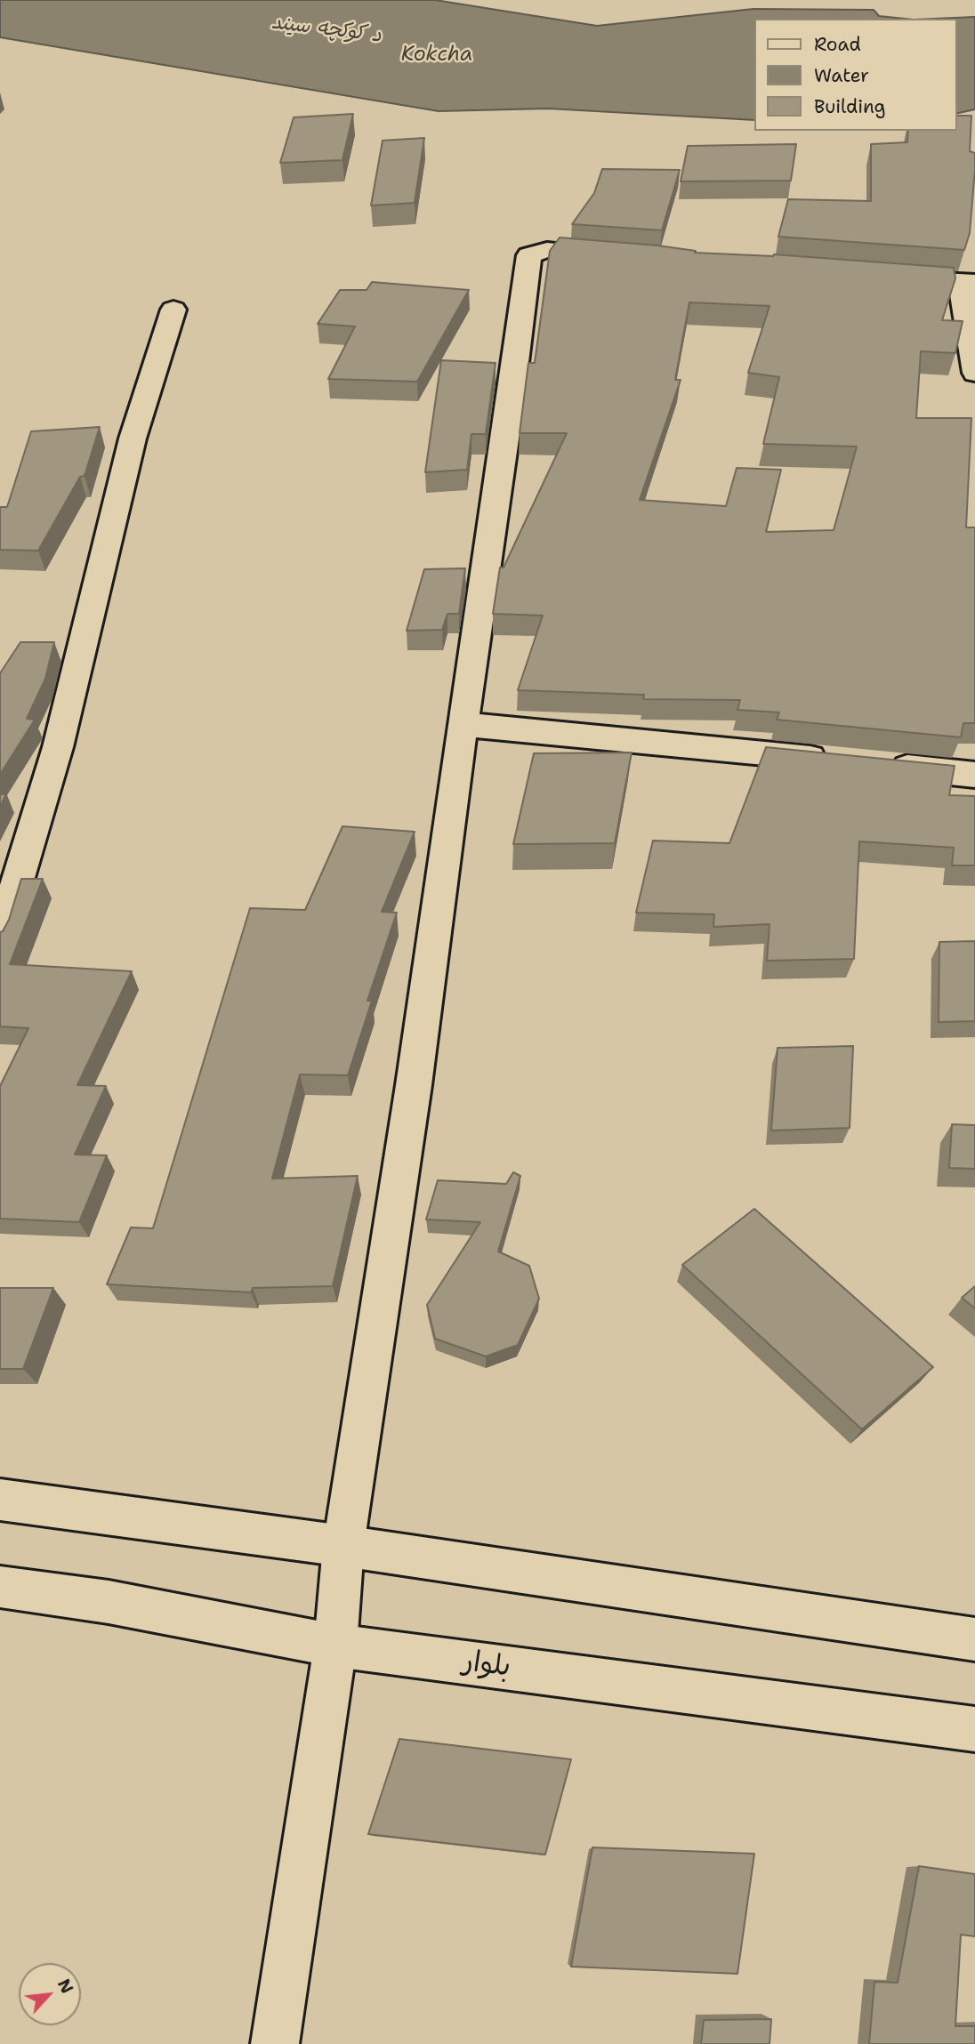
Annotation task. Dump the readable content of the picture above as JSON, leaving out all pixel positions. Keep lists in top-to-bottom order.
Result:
{
  "streets": {
    "street": ["بلوار"]
  },
  "water": ["د کوکچه سیند", "Kokcha"],
  "legend": ["Road", "Water", "Building"],
  "north": "top right"
}
